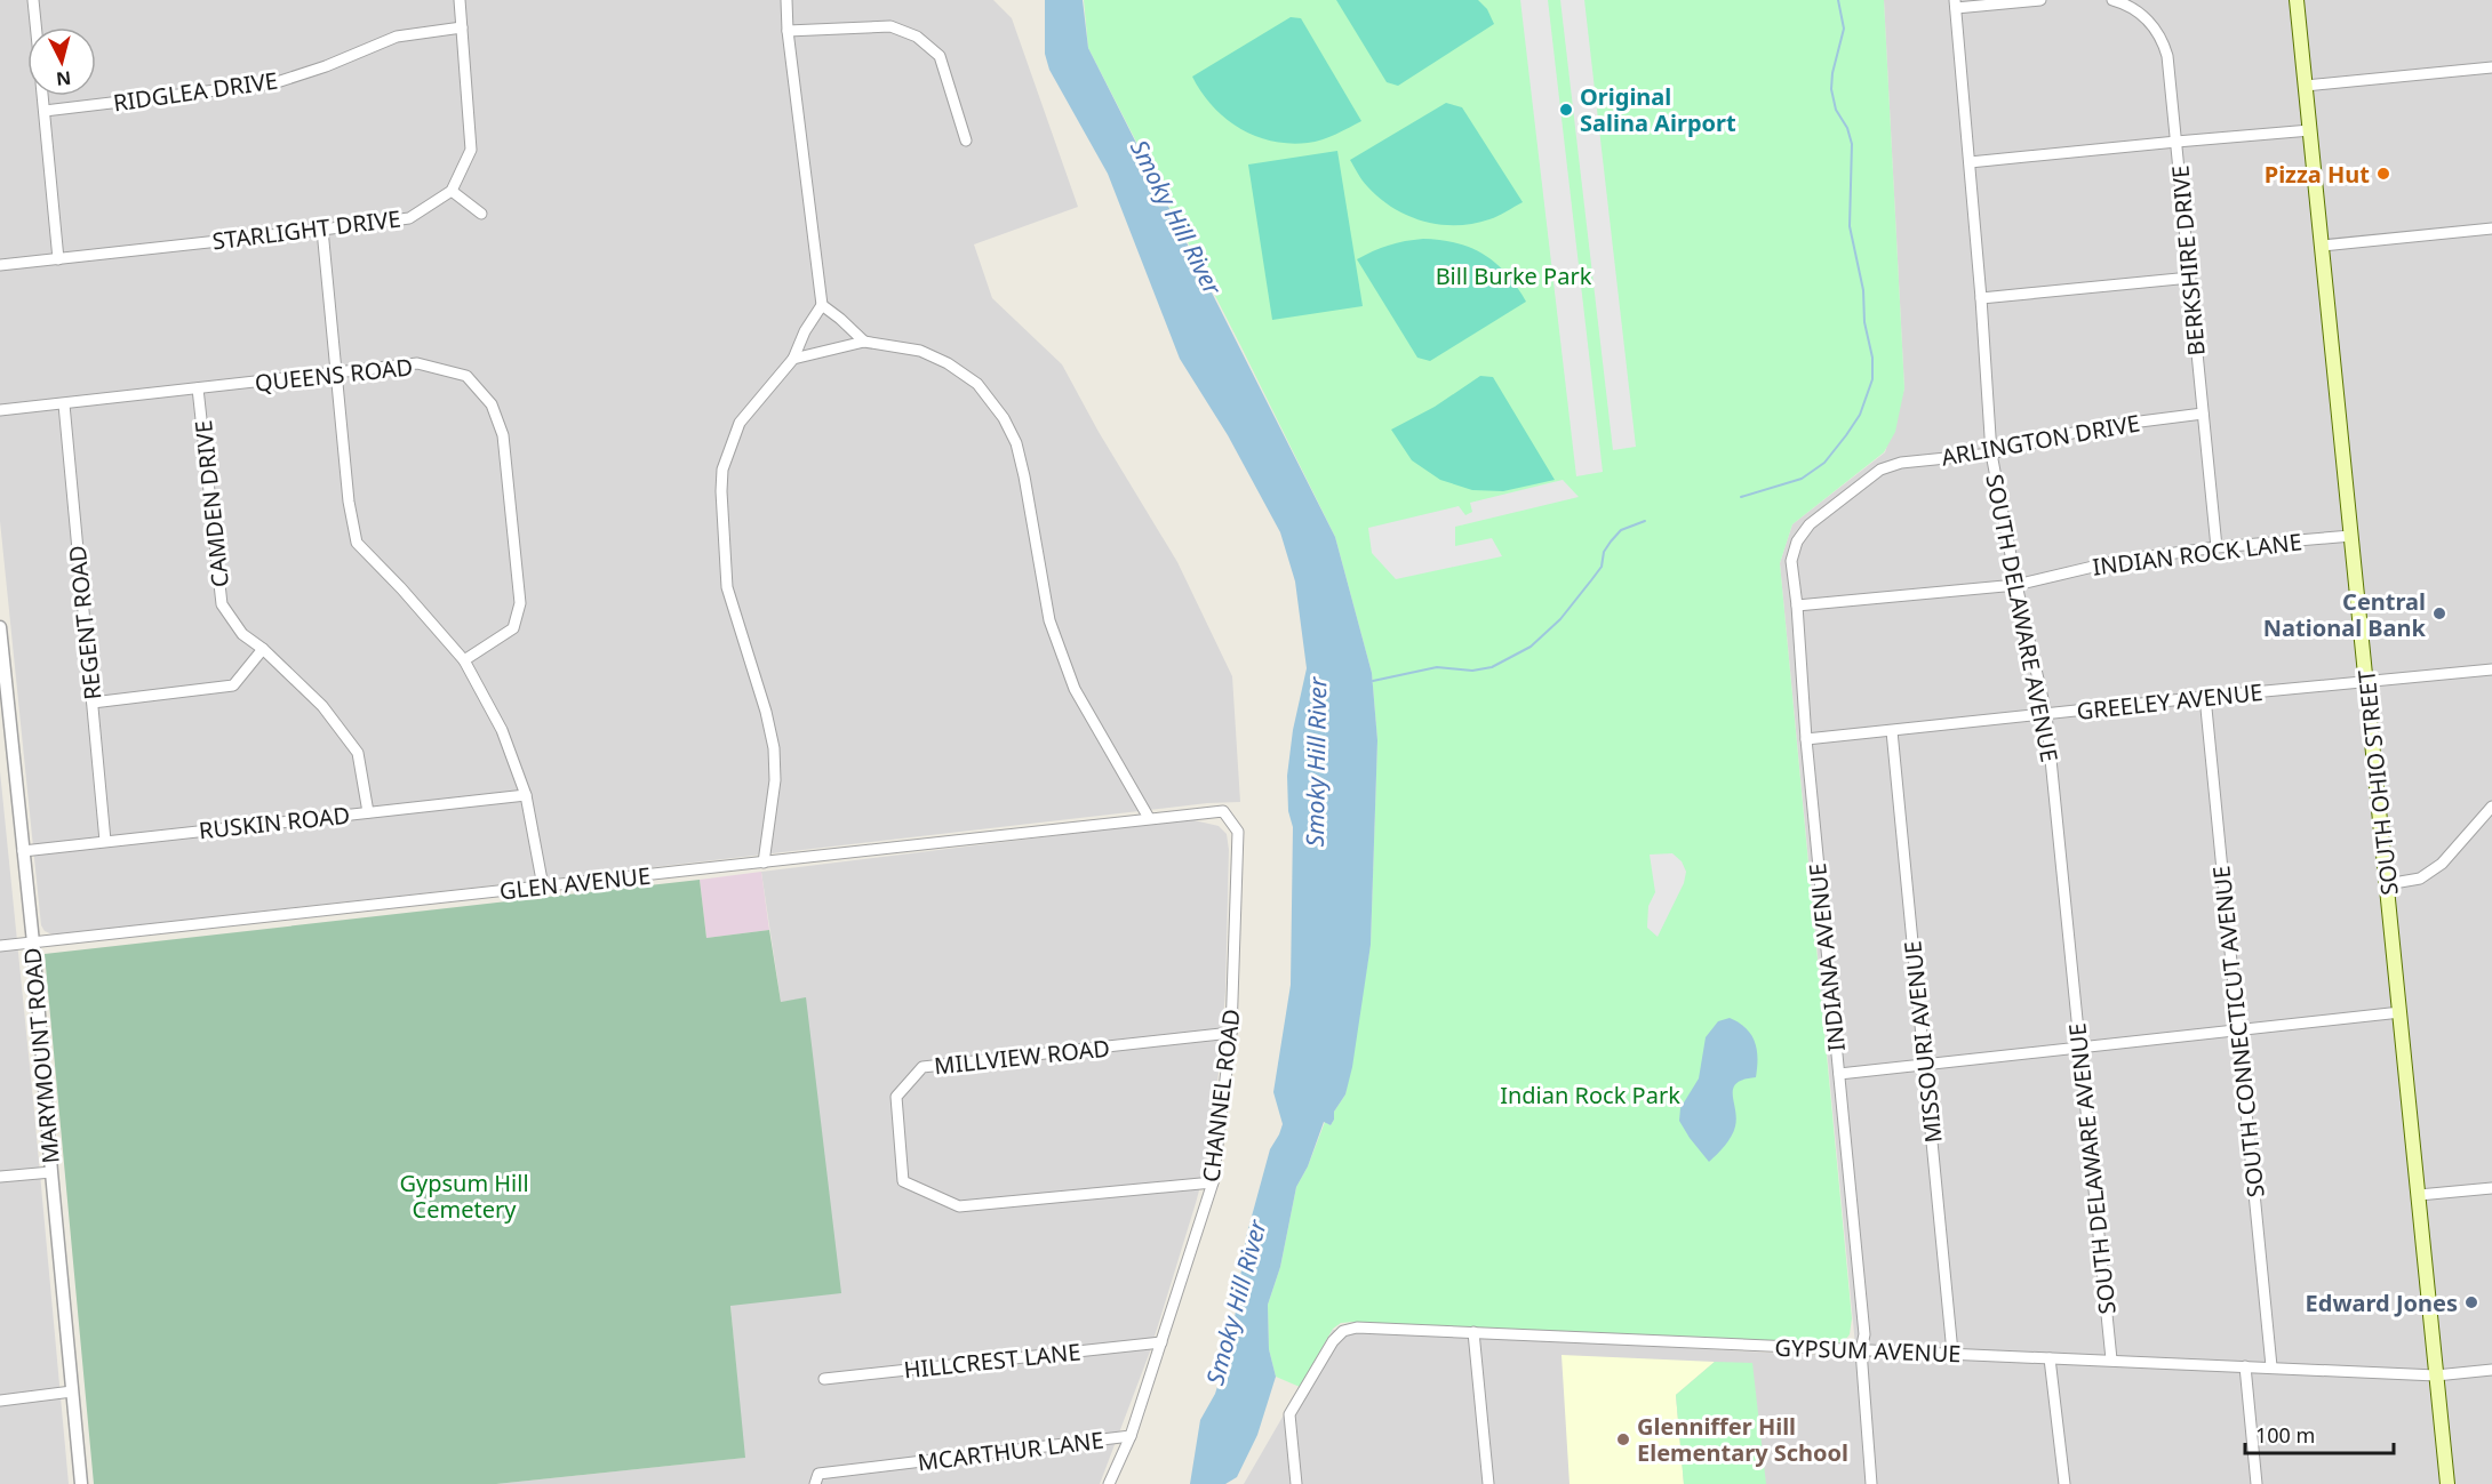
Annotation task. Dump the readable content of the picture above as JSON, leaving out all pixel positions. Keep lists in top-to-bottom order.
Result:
{
  "streets": {
    "main road": ["SOUTH OHIO STREET"],
    "street": [
      "RIDGLEA DRIVE",
      "STARLIGHT DRIVE",
      "BERKSHIRE DRIVE",
      "QUEENS ROAD",
      "ARLINGTON DRIVE",
      "CAMDEN DRIVE",
      "INDIAN ROCK LANE",
      "SOUTH DELAWARE AVENUE",
      "REGENT ROAD",
      "GREELEY AVENUE",
      "RUSKIN ROAD",
      "GLEN AVENUE",
      "INDIANA AVENUE",
      "SOUTH CONNECTICUT AVENUE",
      "MISSOURI AVENUE",
      "MARYMOUNT ROAD",
      "MILLVIEW ROAD",
      "CHANNEL ROAD",
      "GYPSUM AVENUE",
      "HILLCREST LANE",
      "MCARTHUR LANE"
    ]
  },
  "crossings": [
    ["BERKSHIRE DRIVE", "ARLINGTON DRIVE"],
    ["BERKSHIRE DRIVE", "INDIAN ROCK LANE"],
    ["QUEENS ROAD", "CAMDEN DRIVE"],
    ["QUEENS ROAD", "REGENT ROAD"],
    ["ARLINGTON DRIVE", "SOUTH DELAWARE AVENUE"],
    ["ARLINGTON DRIVE", "INDIANA AVENUE"],
    ["CAMDEN DRIVE", "RUSKIN ROAD"],
    ["INDIAN ROCK LANE", "SOUTH DELAWARE AVENUE"],
    ["INDIAN ROCK LANE", "SOUTH OHIO STREET"],
    ["INDIAN ROCK LANE", "INDIANA AVENUE"],
    ["SOUTH DELAWARE AVENUE", "GREELEY AVENUE"],
    ["SOUTH DELAWARE AVENUE", "GYPSUM AVENUE"],
    ["REGENT ROAD", "RUSKIN ROAD"],
    ["GREELEY AVENUE", "SOUTH OHIO STREET"],
    ["GREELEY AVENUE", "INDIANA AVENUE"],
    ["GREELEY AVENUE", "SOUTH CONNECTICUT AVENUE"],
    ["GREELEY AVENUE", "MISSOURI AVENUE"],
    ["SOUTH OHIO STREET", "GYPSUM AVENUE"],
    ["RUSKIN ROAD", "MARYMOUNT ROAD"],
    ["GLEN AVENUE", "MARYMOUNT ROAD"],
    ["GLEN AVENUE", "CHANNEL ROAD"],
    ["INDIANA AVENUE", "GYPSUM AVENUE"],
    ["SOUTH CONNECTICUT AVENUE", "GYPSUM AVENUE"],
    ["MISSOURI AVENUE", "GYPSUM AVENUE"],
    ["MILLVIEW ROAD", "CHANNEL ROAD"],
    ["CHANNEL ROAD", "HILLCREST LANE"],
    ["CHANNEL ROAD", "MCARTHUR LANE"]
  ],
  "water": ["Smoky Hill River"],
  "parks": ["Bill Burke Park", "Indian Rock Park", "Gypsum Hill Cemetery"],
  "places": [
    "Original Salina Airport",
    "Pizza Hut",
    "Central National Bank",
    "Edward Jones",
    "Glenniffer Hill Elementary School"
  ],
  "scale_bar": "100 m",
  "north": "bottom"
}
